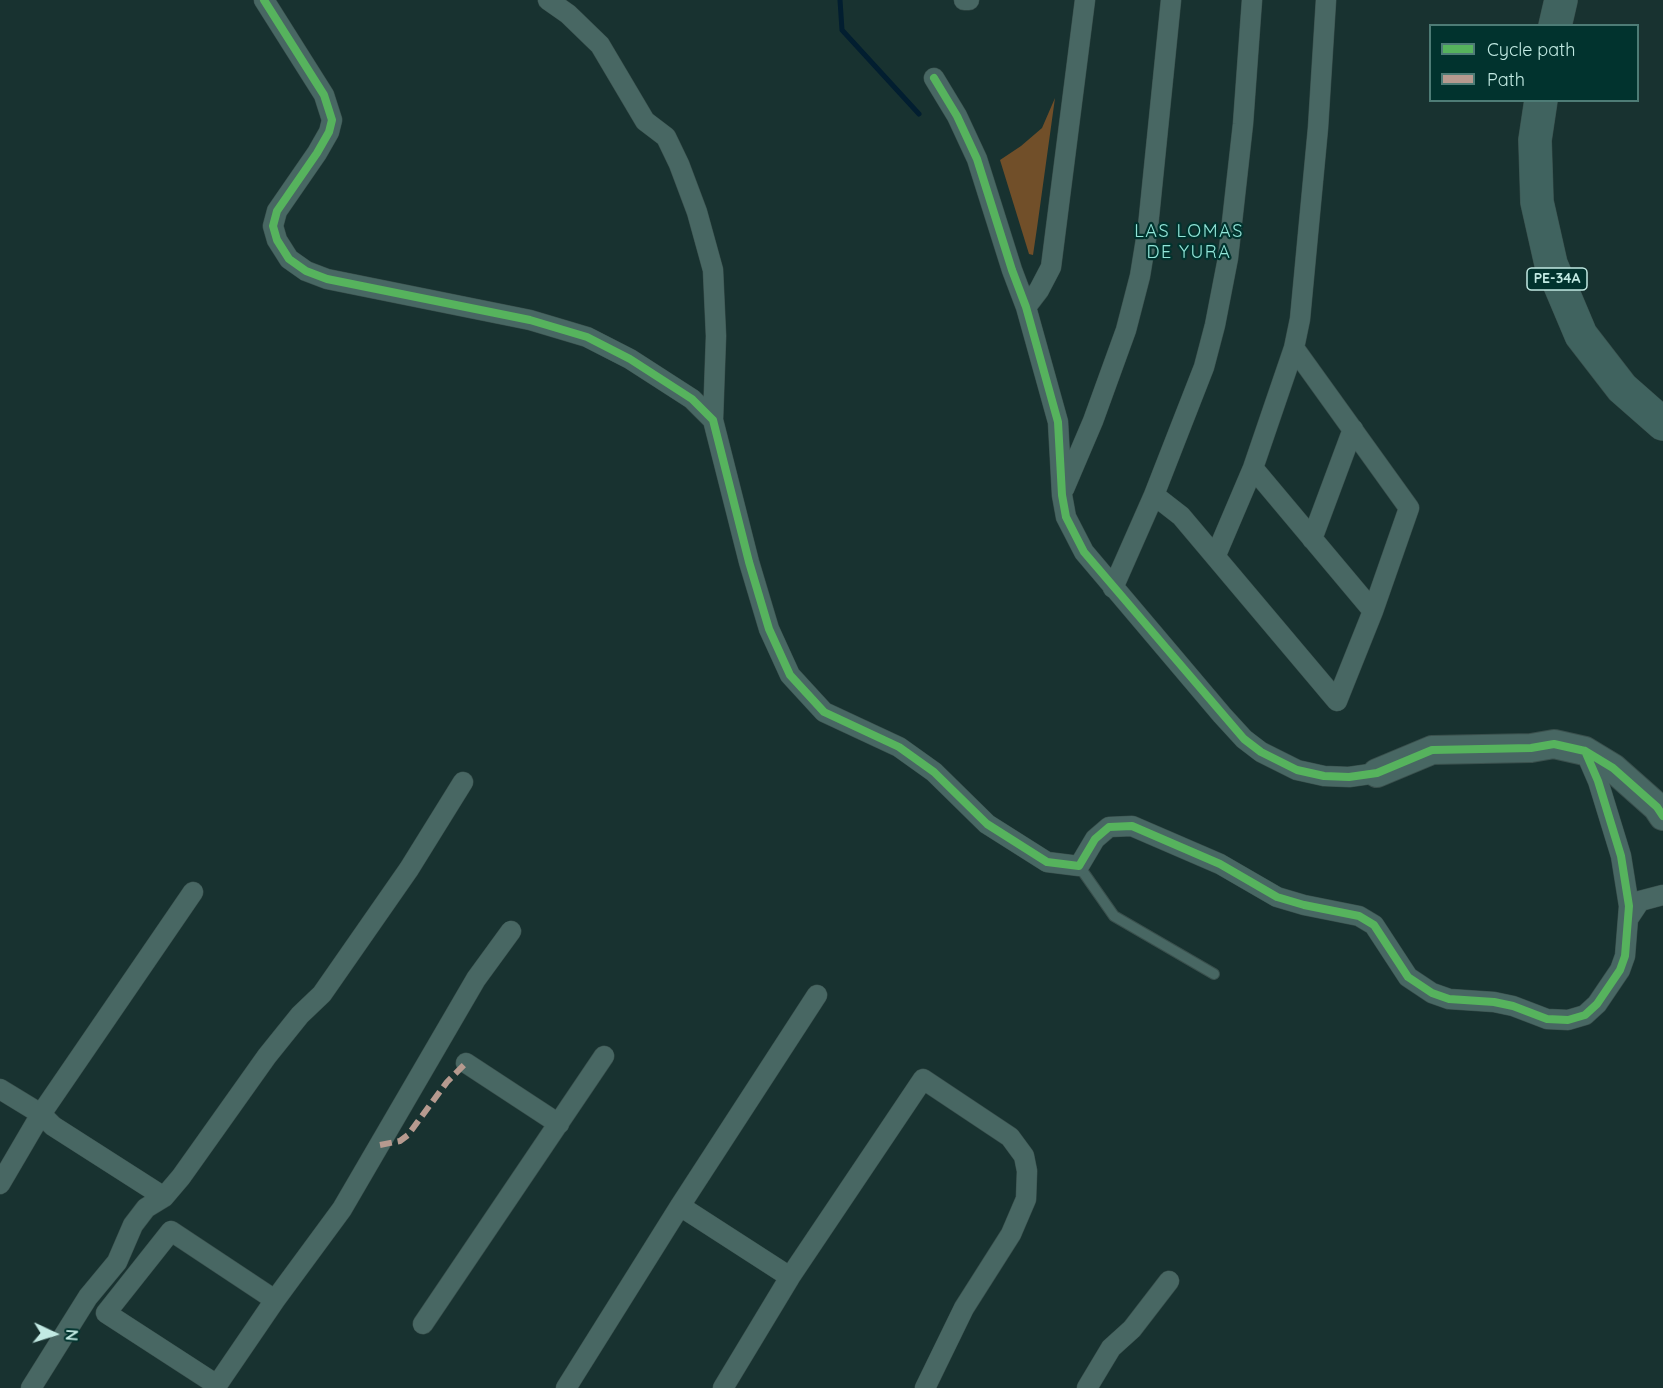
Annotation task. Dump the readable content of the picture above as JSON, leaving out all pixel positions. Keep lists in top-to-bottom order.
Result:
{
  "streets": {
    "highway": ["PE-34A"]
  },
  "districts": ["LAS LOMAS DE YURA"],
  "legend": ["Cycle path", "Path"],
  "north": "right"
}
